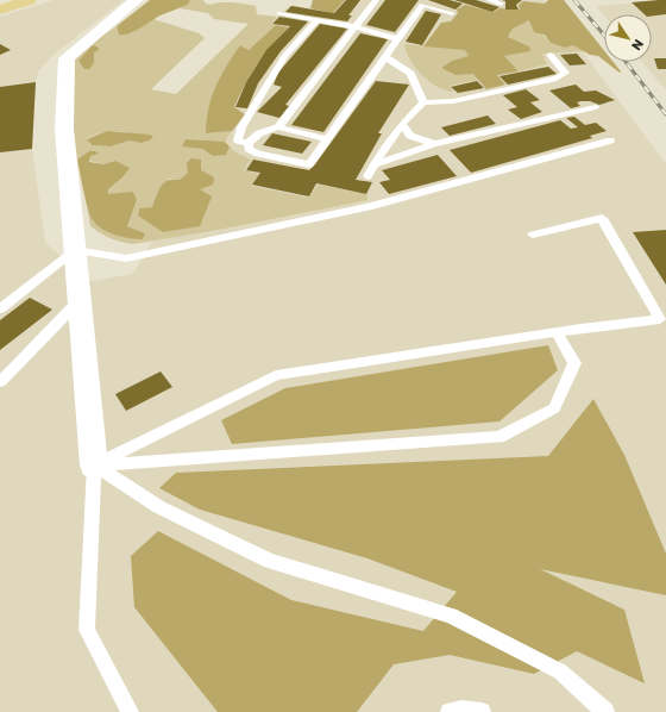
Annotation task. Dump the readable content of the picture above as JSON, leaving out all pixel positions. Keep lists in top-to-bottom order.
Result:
{
  "north": "bottom right"
}
